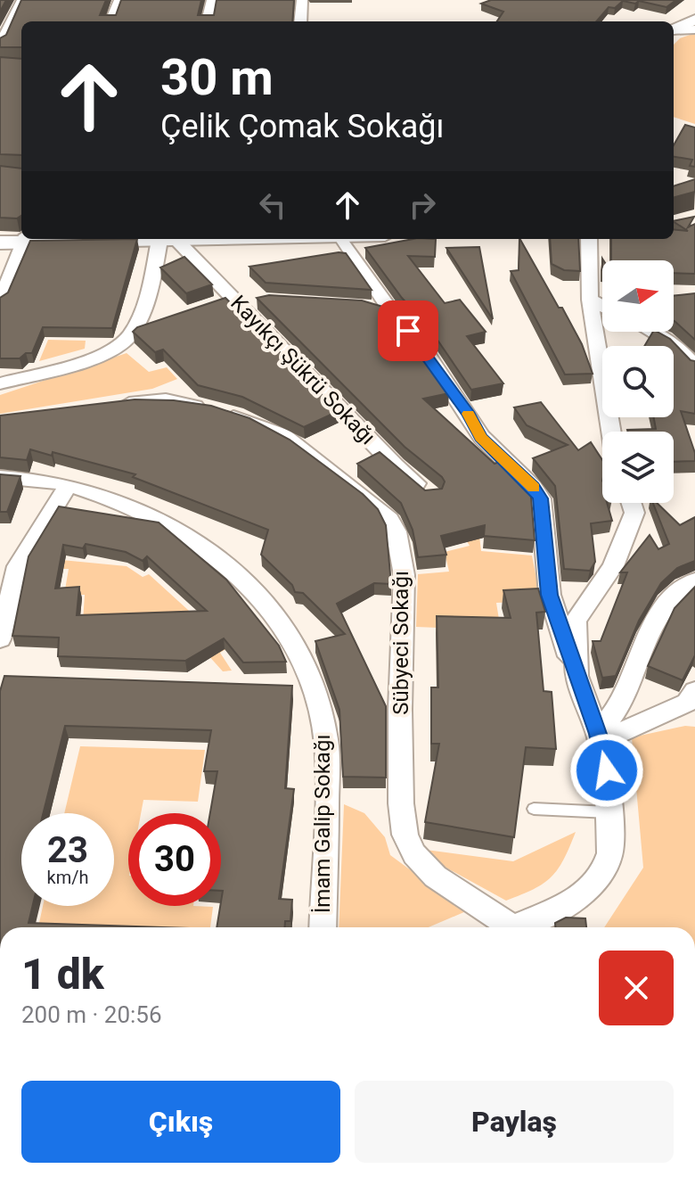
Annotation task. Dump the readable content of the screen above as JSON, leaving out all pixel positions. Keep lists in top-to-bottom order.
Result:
{
  "streets": {
    "street": ["Kayıkçı Şükrü Sokağı", "Sübyeci Sokağı", "İmam Galip Sokağı"]
  },
  "north": "right",
  "page": {
    "turn": ["30 m", "Çelik Çomak Sokağı"],
    "speed": "23 km/h",
    "limit": "30",
    "heading": ["1 dk", "200 m · 20:56"],
    "buttons": ["Çıkış", "Paylaş"]
  }
}
